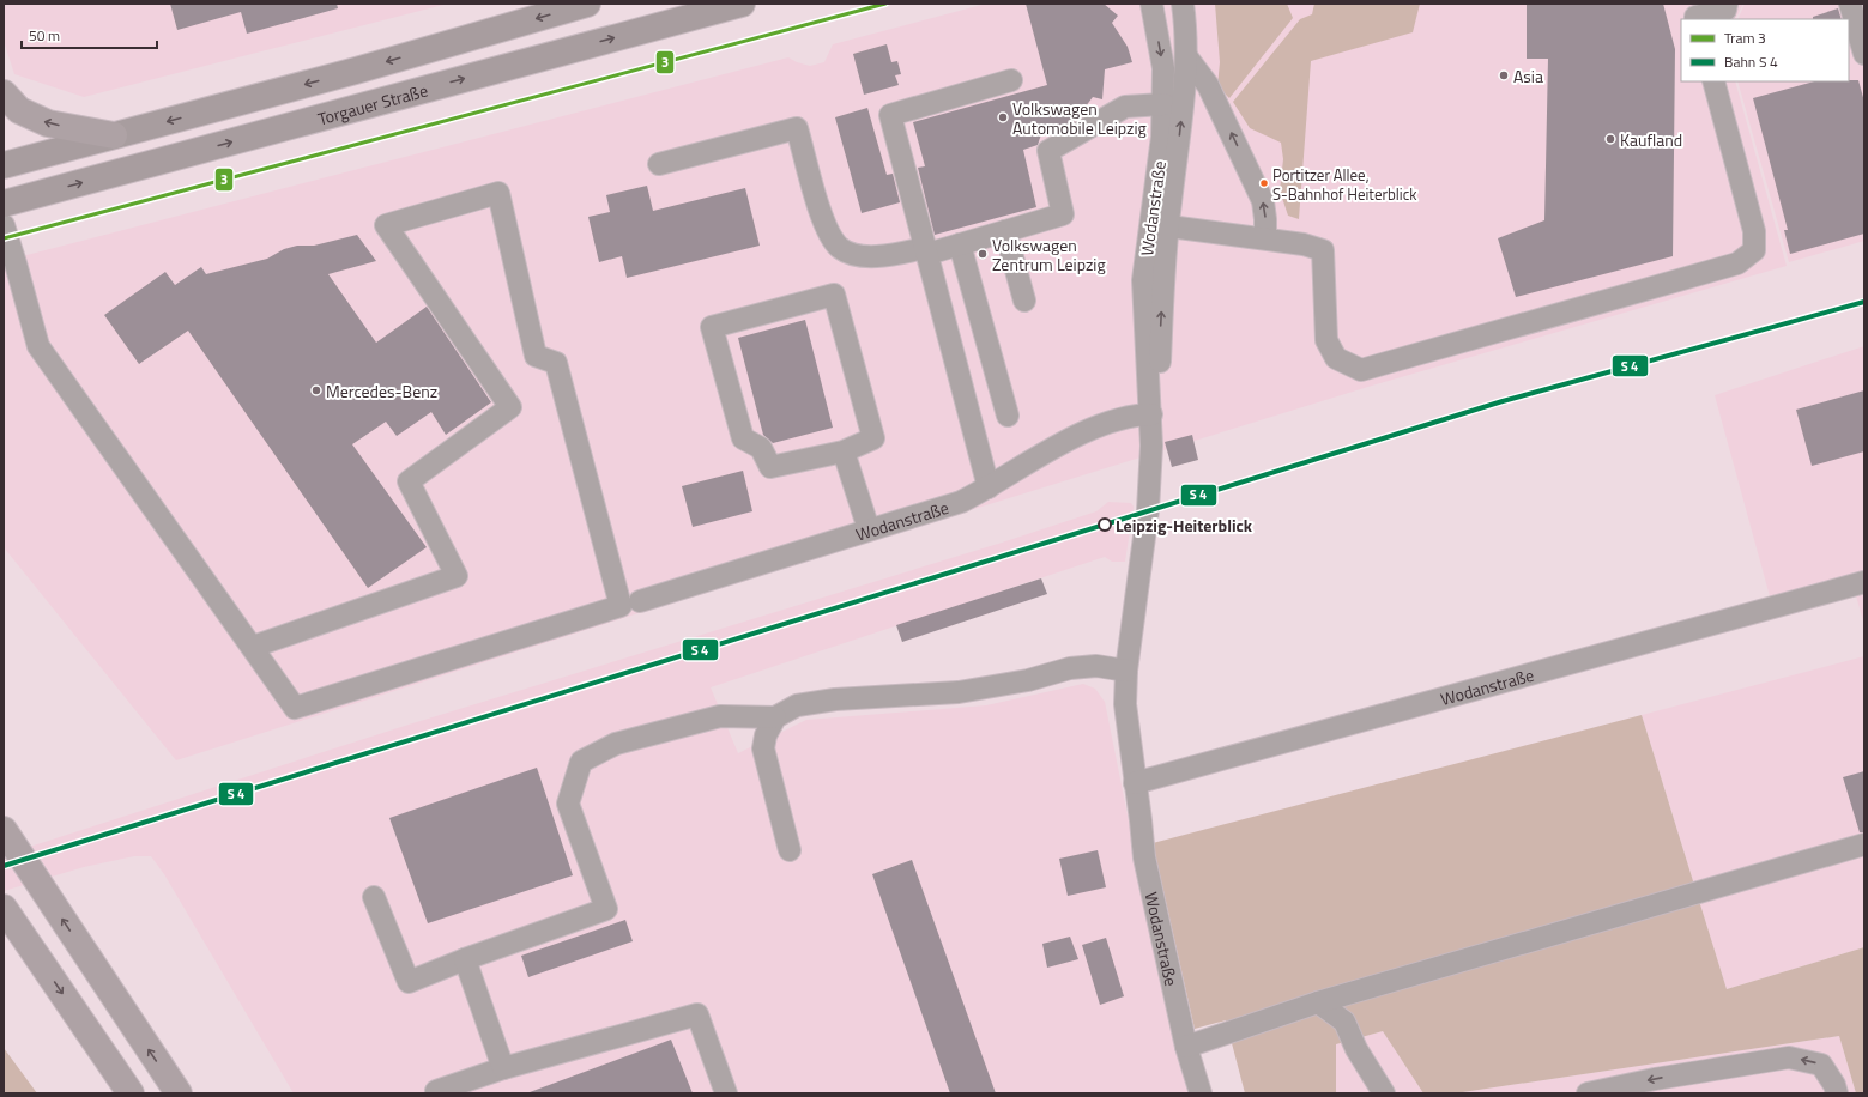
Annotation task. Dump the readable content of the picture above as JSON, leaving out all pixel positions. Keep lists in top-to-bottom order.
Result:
{
  "streets": {
    "main road": ["Torgauer Straße"],
    "street": ["Wodanstraße"]
  },
  "places": [
    "Asia",
    "Volkswagen Automobile Leipzig",
    "Kaufland",
    "Portitzer Allee, S-Bahnhof Heiterblick",
    "Volkswagen Zentrum Leipzig",
    "Mercedes-Benz",
    "Leipzig-Heiterblick"
  ],
  "lines": ["tram line 3"],
  "legend": ["Tram 3", "Bahn S 4"],
  "scale_bar": "50 m"
}
